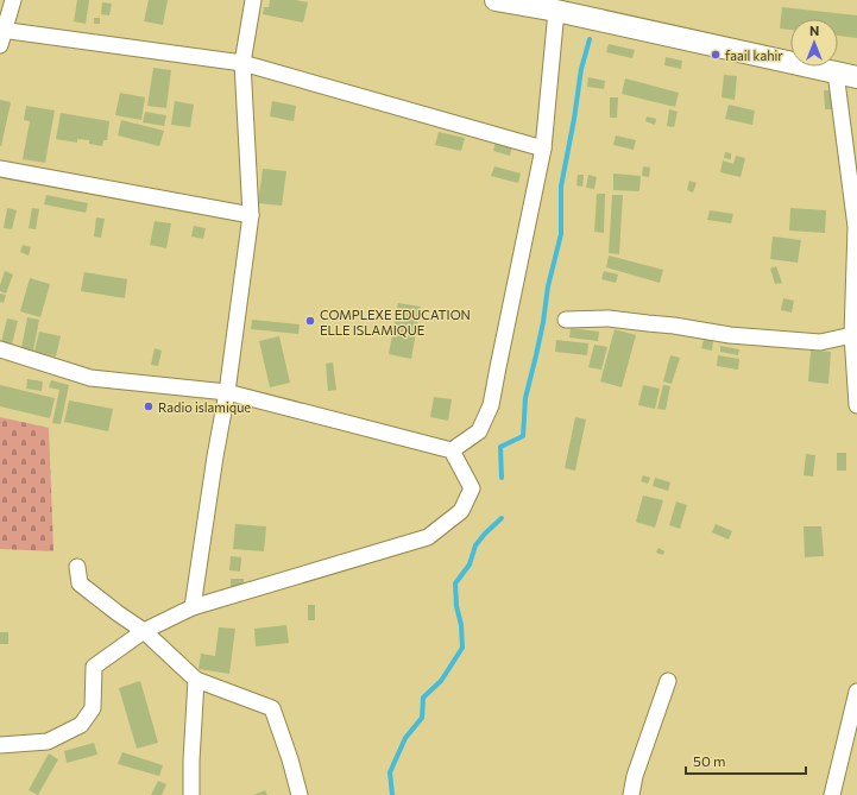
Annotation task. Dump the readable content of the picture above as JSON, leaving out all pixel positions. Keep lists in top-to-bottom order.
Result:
{
  "places": ["faail kahir", "COMPLEXE EDUCATION ELLE ISLAMIQUE", "Radio islamique"],
  "scale_bar": "50 m",
  "north": "top"
}
